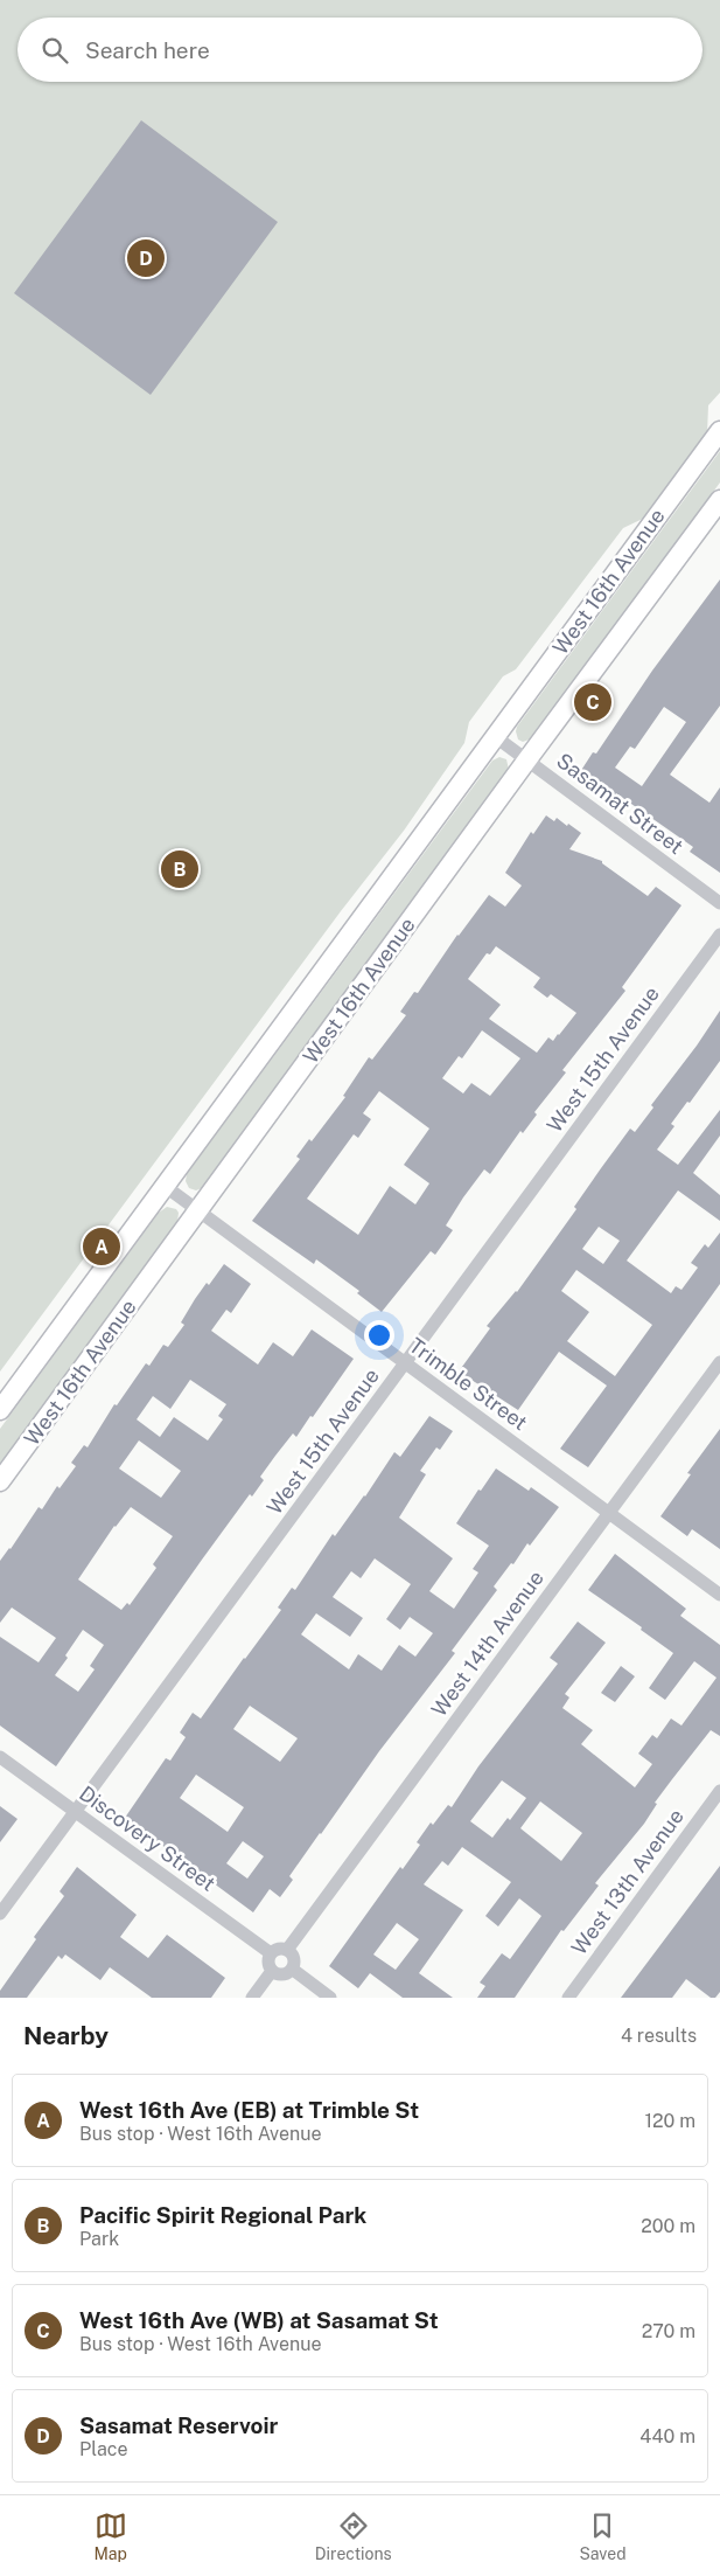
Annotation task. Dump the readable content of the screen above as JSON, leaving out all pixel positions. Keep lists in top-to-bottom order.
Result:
{
  "streets": {
    "main road": ["West 16th Avenue"],
    "street": [
      "Sasamat Street",
      "West 15th Avenue",
      "Trimble Street",
      "West 14th Avenue",
      "Discovery Street",
      "West 13th Avenue"
    ]
  },
  "crossings": [
    ["West 16th Avenue", "Sasamat Street"],
    ["West 16th Avenue", "Trimble Street"],
    ["West 15th Avenue", "Trimble Street"],
    ["West 15th Avenue", "Discovery Street"],
    ["Trimble Street", "West 14th Avenue"],
    ["West 14th Avenue", "Discovery Street"]
  ],
  "page": {
    "search": "Search here",
    "pins": [
      "D",
      "C",
      "B",
      "A"
    ],
    "heading": ["Nearby", "4 results"],
    "list": [
      {
        "mark": "A",
        "name": "West 16th Ave (EB) at Trimble St",
        "note": "Bus stop · West 16th Avenue",
        "value": "120 m"
      },
      {
        "mark": "B",
        "name": "Pacific Spirit Regional Park",
        "note": "Park",
        "value": "200 m"
      },
      {
        "mark": "C",
        "name": "West 16th Ave (WB) at Sasamat St",
        "note": "Bus stop · West 16th Avenue",
        "value": "270 m"
      },
      {
        "mark": "D",
        "name": "Sasamat Reservoir",
        "note": "Place",
        "value": "440 m"
      }
    ],
    "nav": ["Map", "Directions", "Saved"]
  }
}
